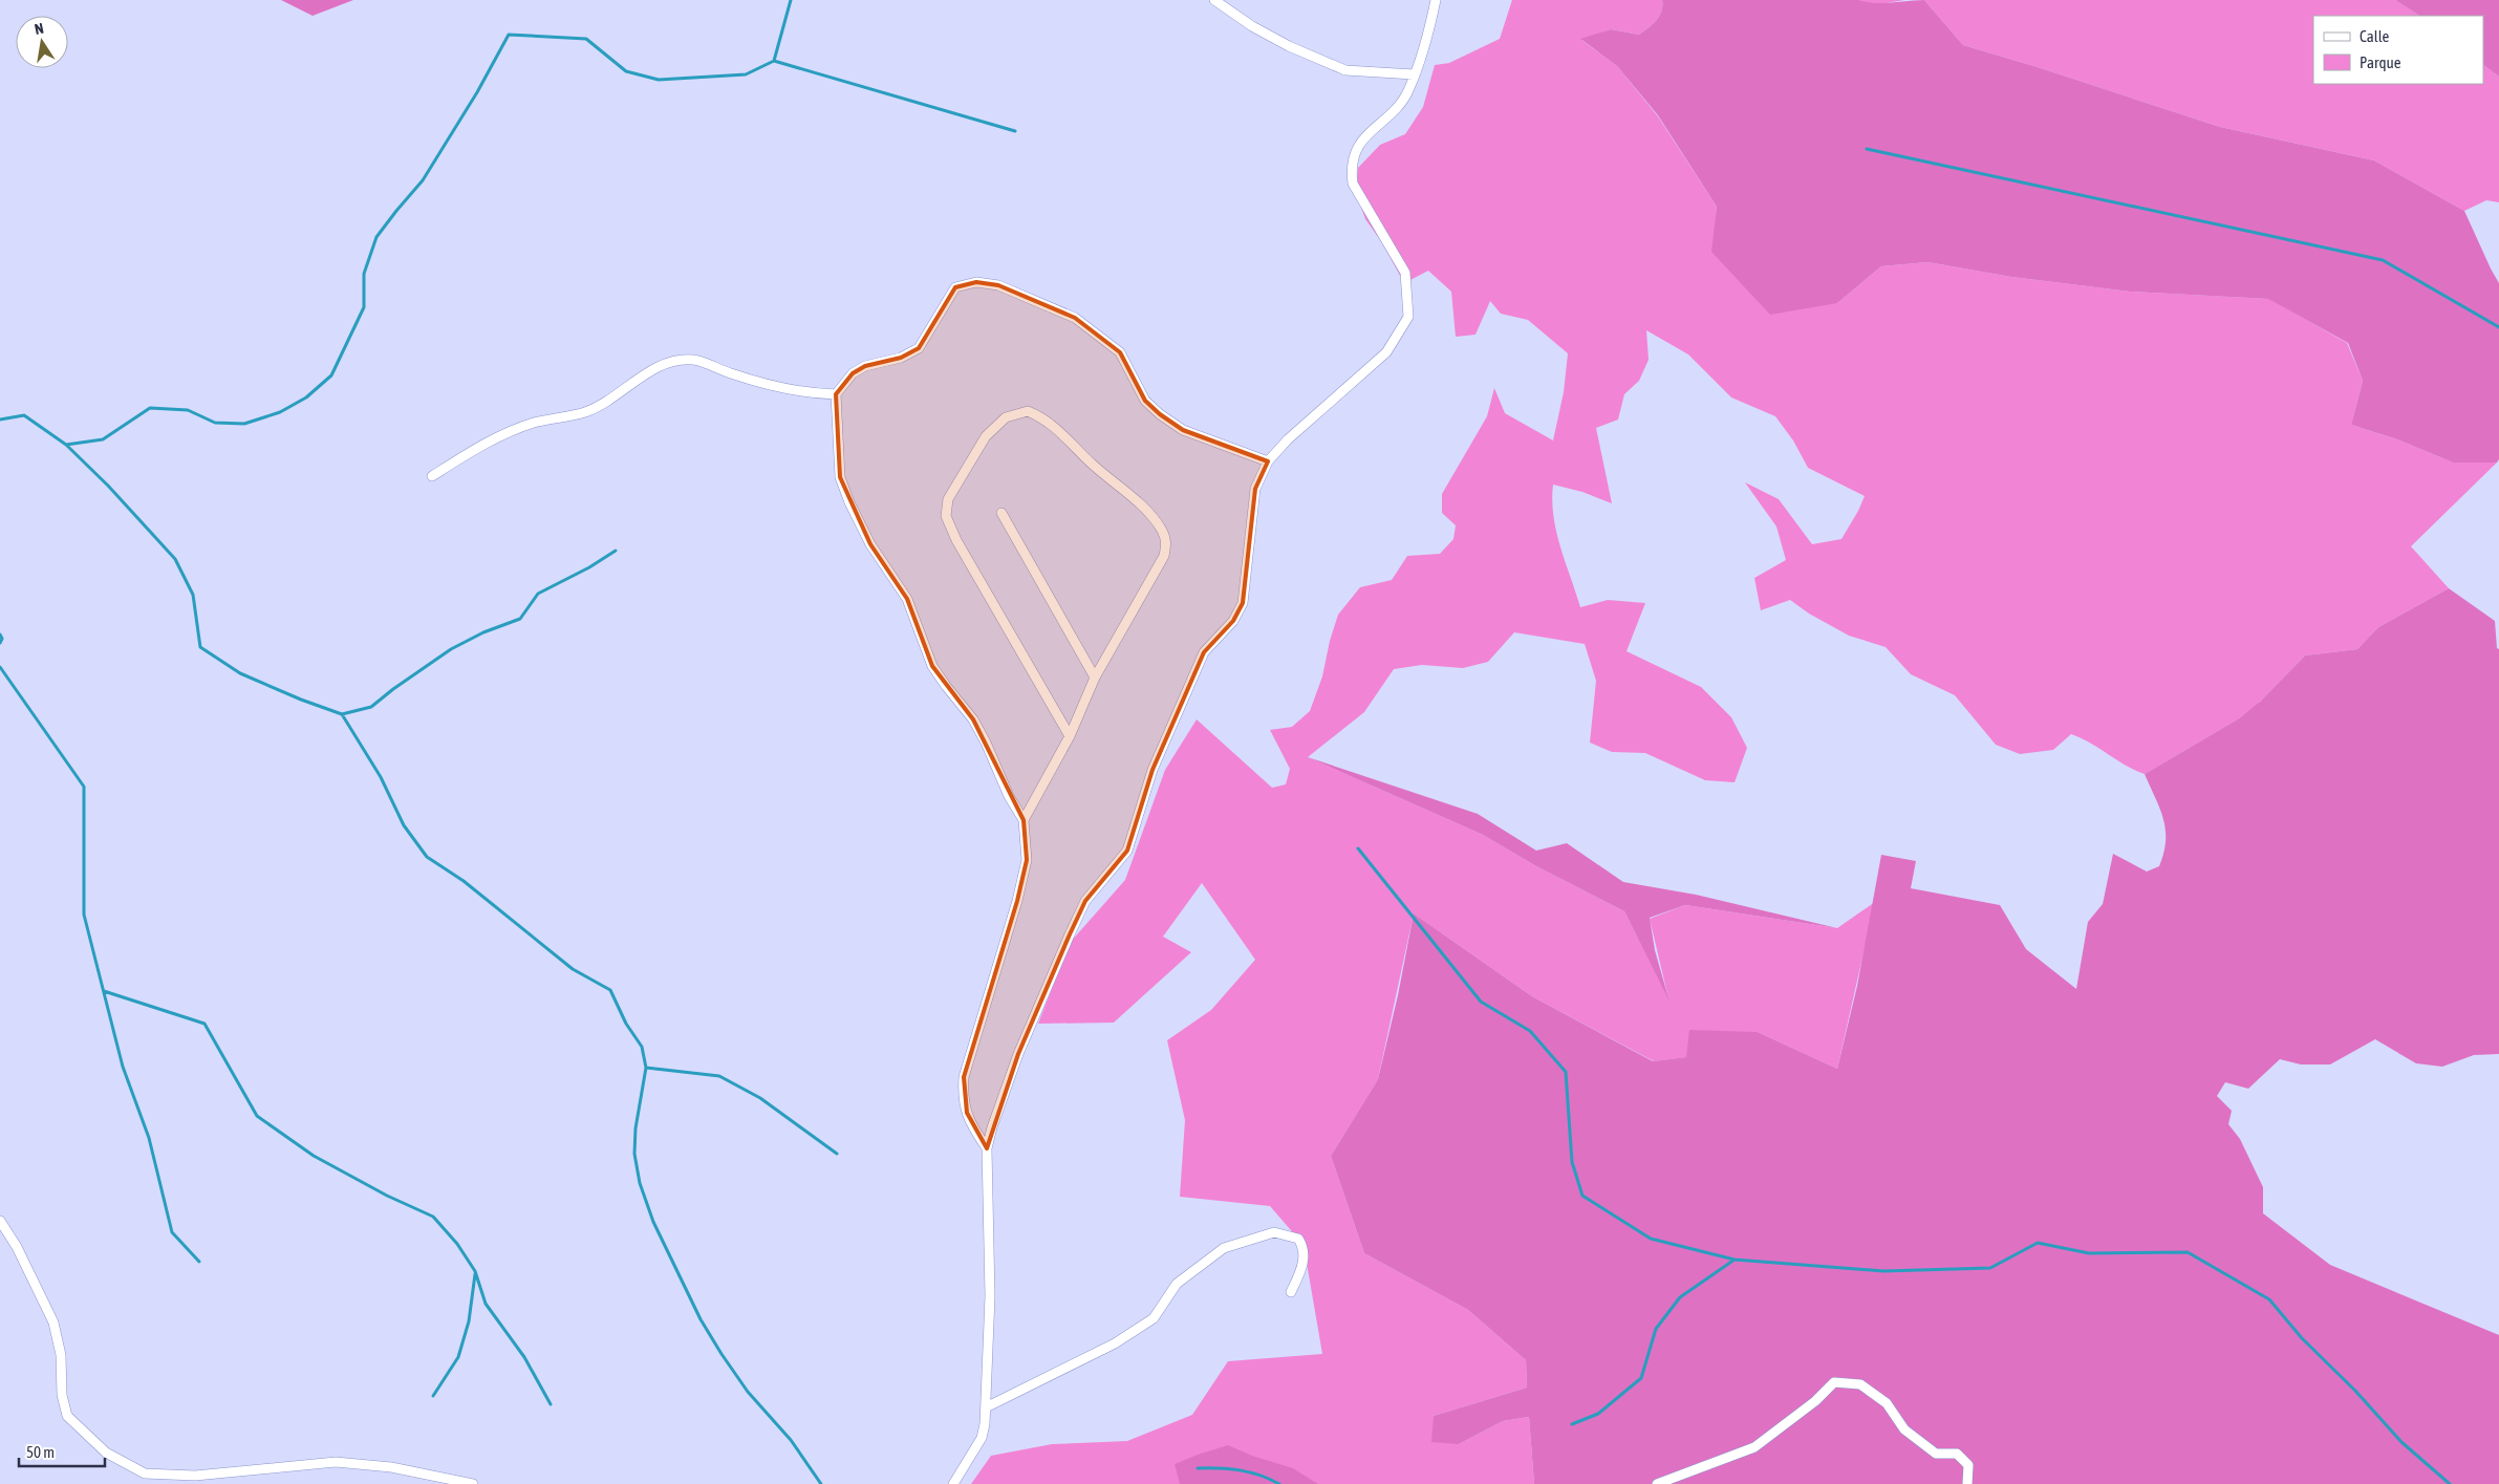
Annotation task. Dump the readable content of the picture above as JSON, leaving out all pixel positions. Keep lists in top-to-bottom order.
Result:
{
  "legend": ["Calle", "Parque"],
  "scale_bar": "50 m",
  "north": "top"
}
